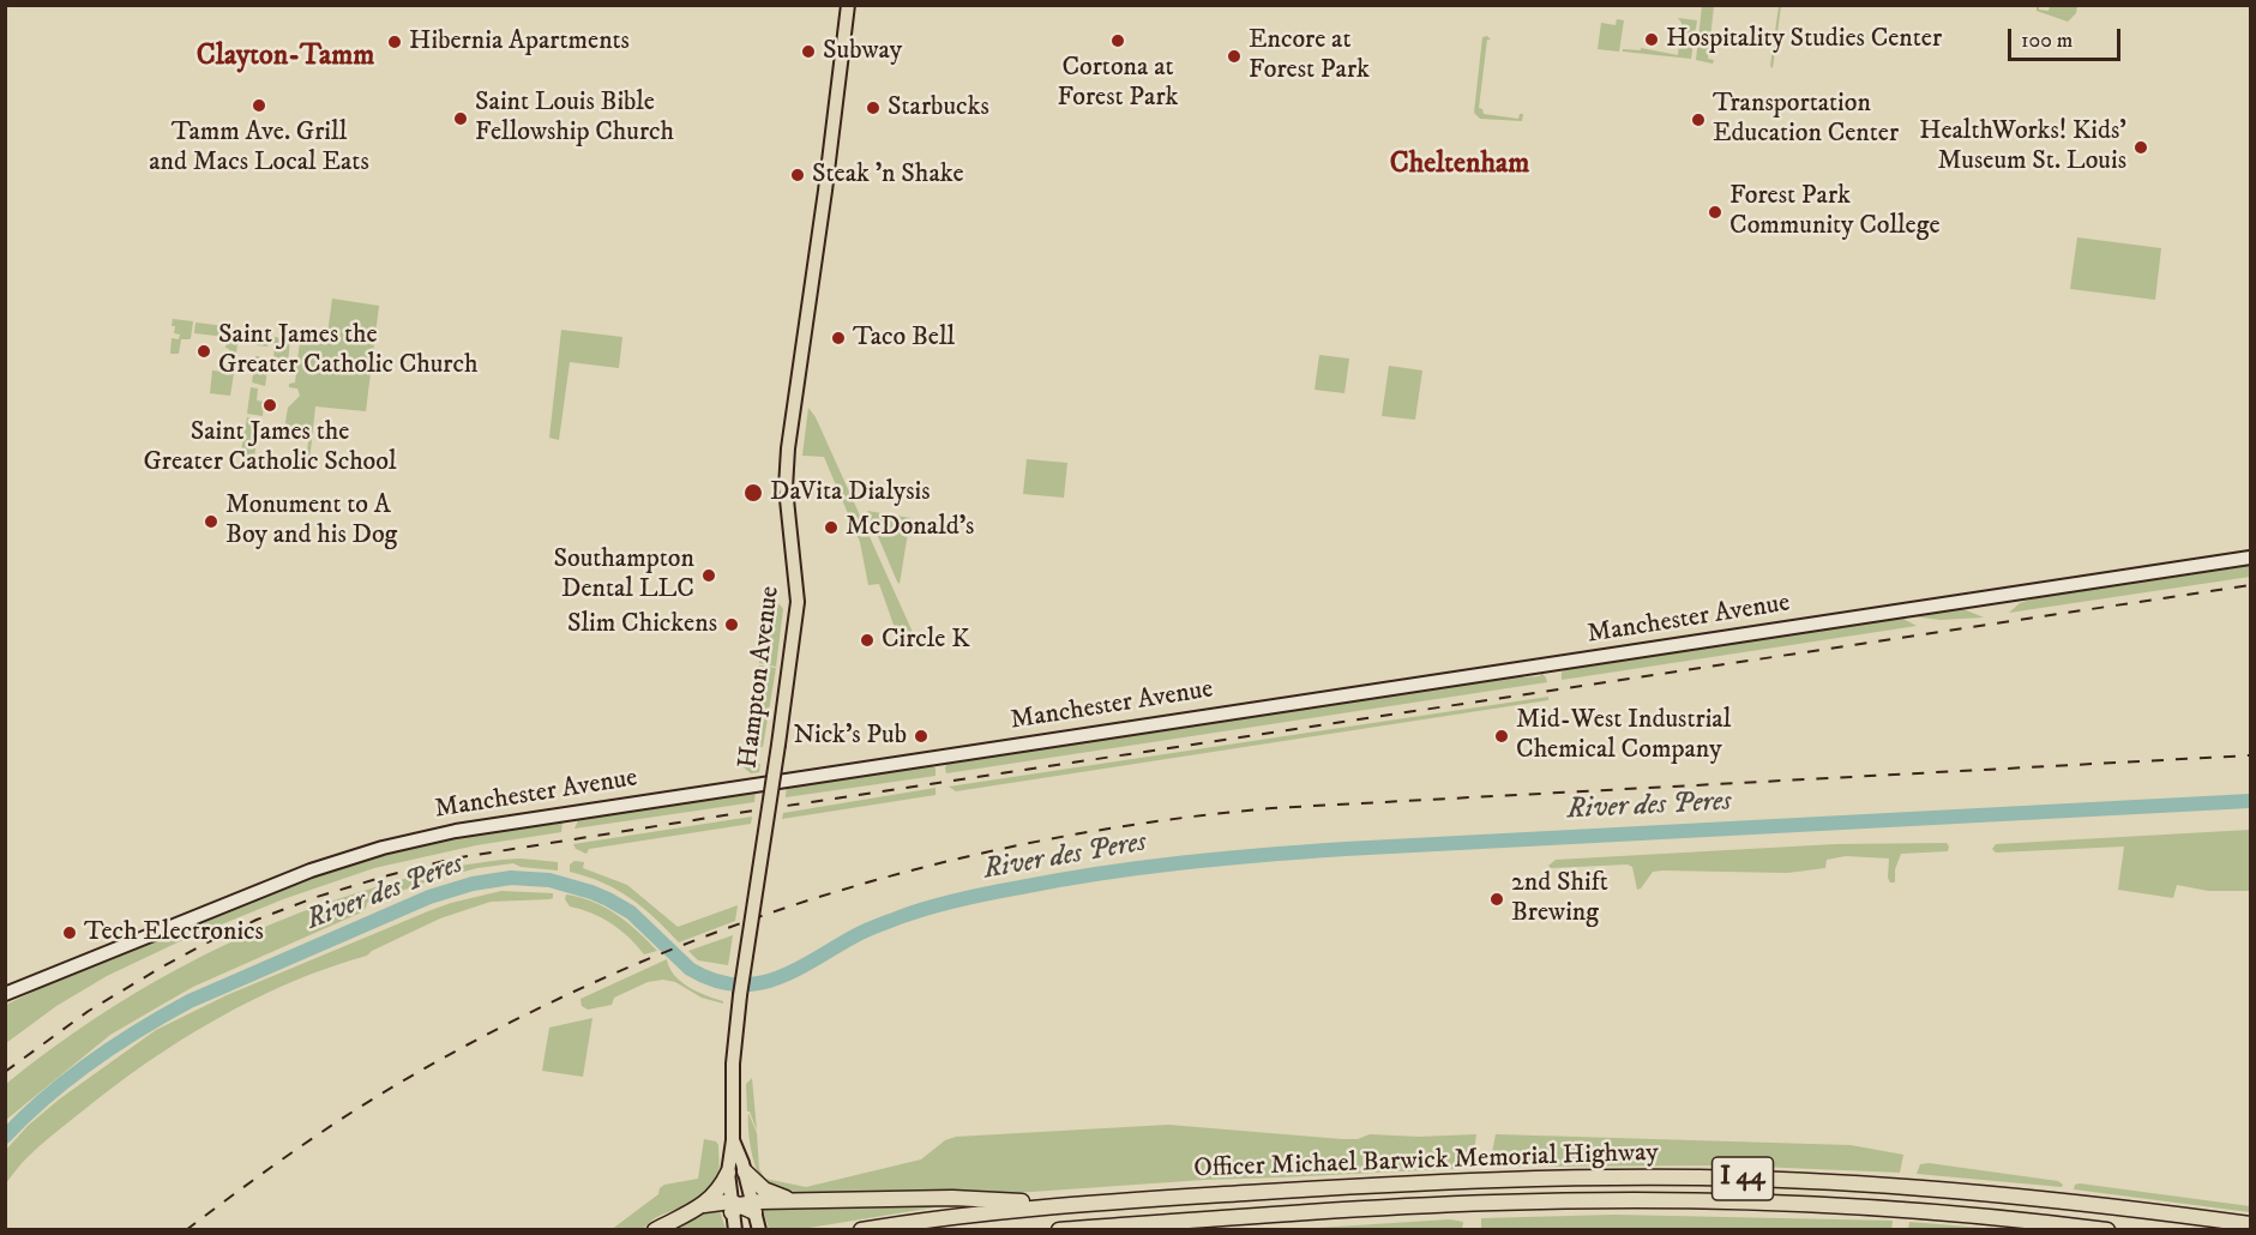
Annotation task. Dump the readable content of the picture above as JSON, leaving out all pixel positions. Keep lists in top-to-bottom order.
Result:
{
  "streets": {
    "highway": ["Officer Michael Barwick Memorial Highway", "I 44"],
    "main road": ["Manchester Avenue", "Hampton Avenue"]
  },
  "districts": ["Clayton-Tamm", "Cheltenham"],
  "water": ["River des Peres"],
  "places": [
    "Hospitality Studies Center",
    "Cortona at Forest Park",
    "Hibernia Apartments",
    "Subway",
    "Encore at Forest Park",
    "Tamm Ave. Grill and Macs Local Eats",
    "Starbucks",
    "Saint Louis Bible Fellowship Church",
    "Transportation Education Center",
    "HealthWorks! Kids' Museum St. Louis",
    "Steak 'n Shake",
    "Forest Park Community College",
    "Taco Bell",
    "Saint James the Greater Catholic Church",
    "Saint James the Greater Catholic School",
    "DaVita Dialysis",
    "Monument to A Boy and his Dog",
    "McDonald's",
    "Southampton Dental LLC",
    "Slim Chickens",
    "Circle K",
    "Nick's Pub",
    "Mid-West Industrial Chemical Company",
    "2nd Shift Brewing",
    "Tech Electronics"
  ],
  "scale_bar": "100 m"
}
